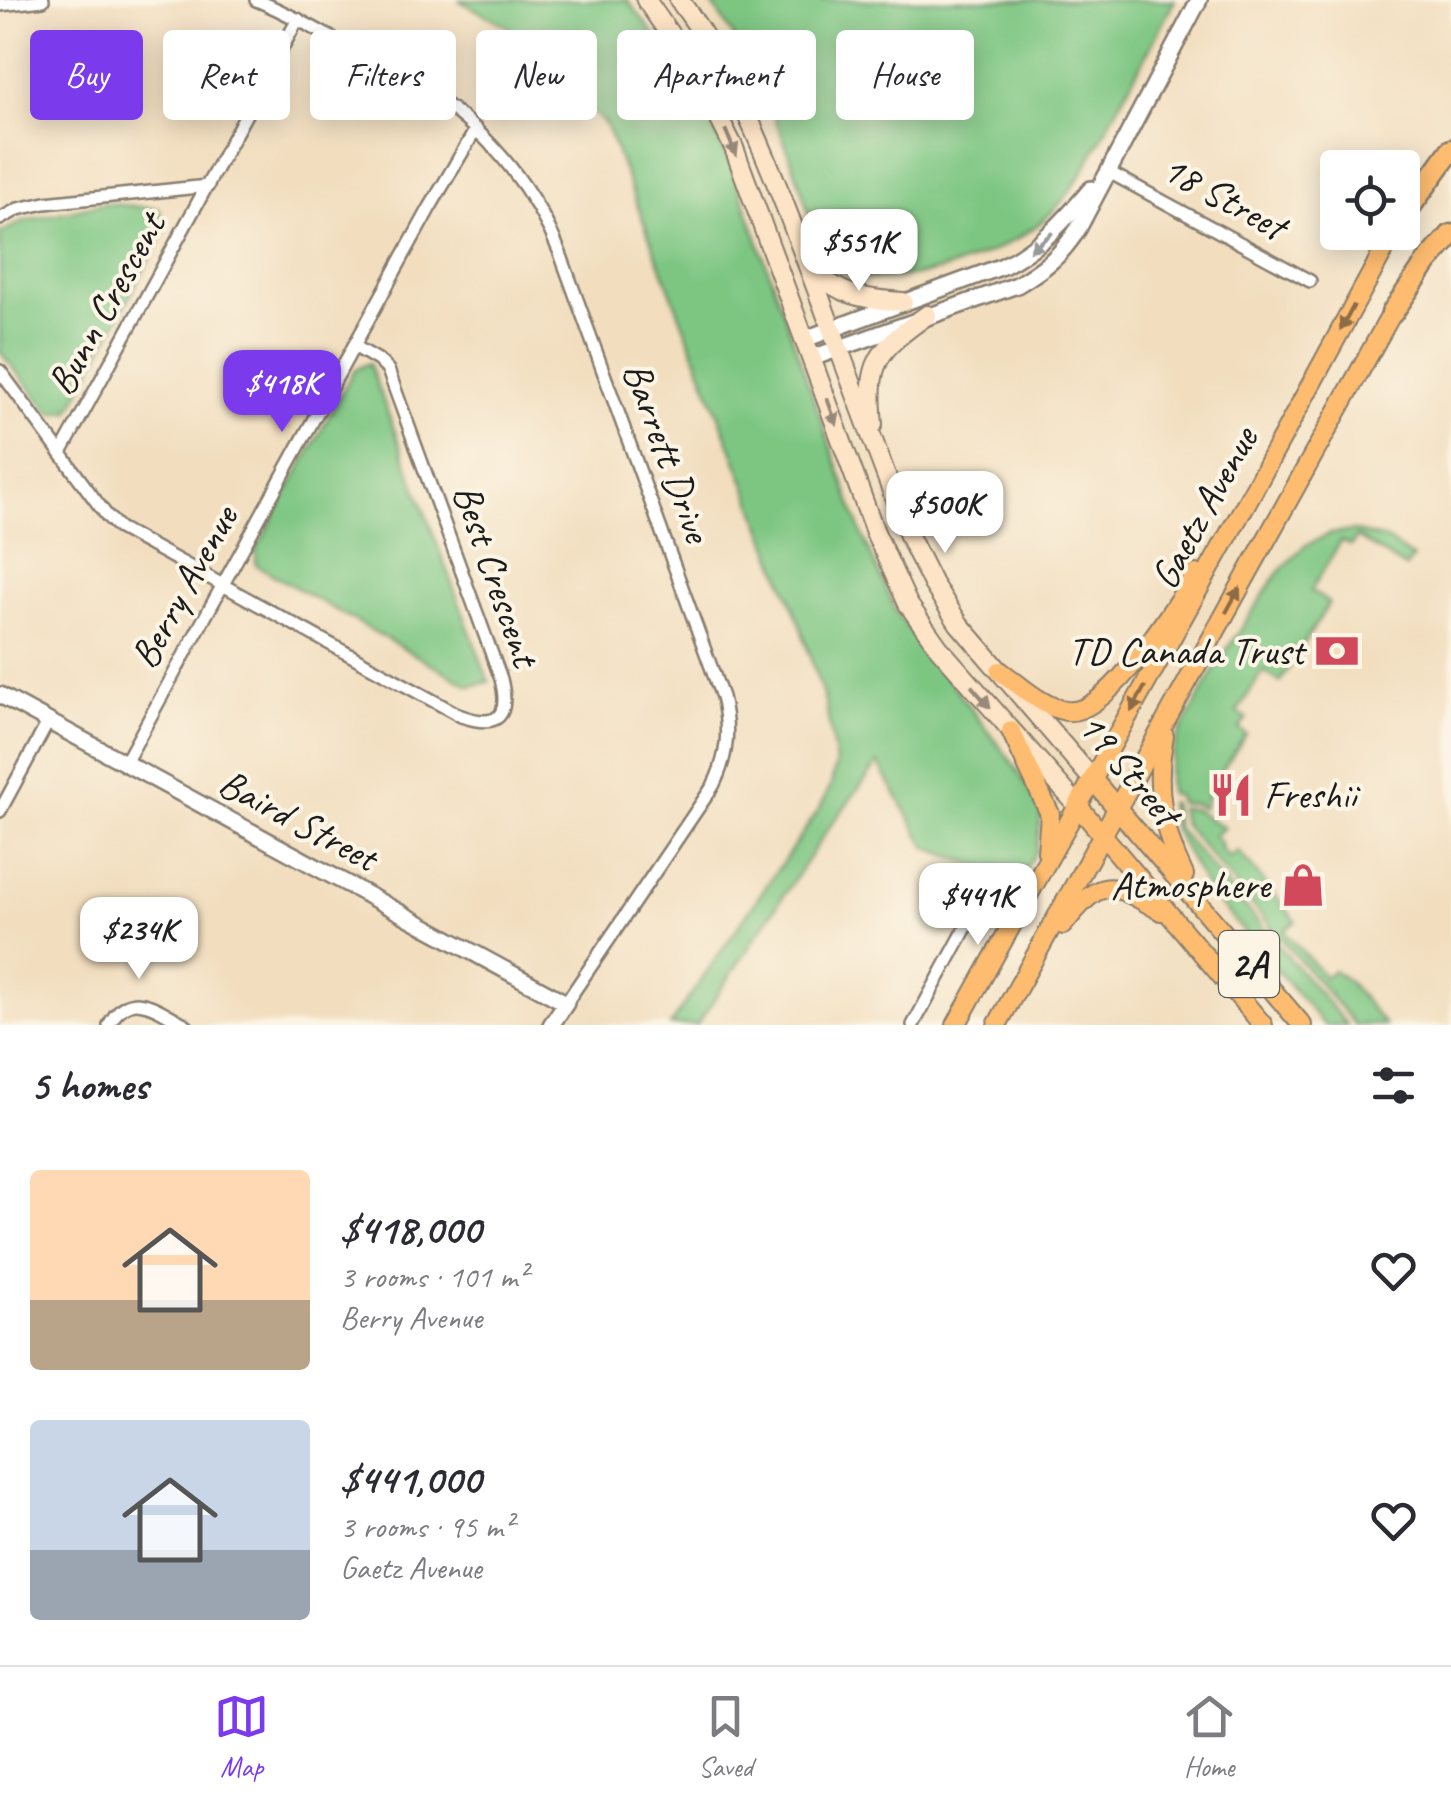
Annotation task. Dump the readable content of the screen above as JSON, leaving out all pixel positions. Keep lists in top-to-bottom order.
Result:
{
  "streets": {
    "main road": ["Gaetz Avenue", "19 Street", "2A"],
    "street": [
      "18 Street",
      "Bunn Crescent",
      "Barrett Drive",
      "Best Crescent",
      "Berry Avenue",
      "Baird Street"
    ]
  },
  "crossings": [
    ["Bunn Crescent", "Barrett Drive"],
    ["Bunn Crescent", "Best Crescent"],
    ["Bunn Crescent", "Berry Avenue"],
    ["Barrett Drive", "Berry Avenue"],
    ["Barrett Drive", "Baird Street"],
    ["Gaetz Avenue", "19 Street"],
    ["Best Crescent", "Berry Avenue"],
    ["Berry Avenue", "Baird Street"]
  ],
  "places": {
    "bank": ["TD Canada Trust"],
    "restaurant": ["Freshii"],
    "shop": ["Atmosphere"]
  },
  "page": {
    "chip": [
      "Buy",
      "Rent",
      "Filters",
      "New",
      "Apartment",
      "House"
    ],
    "price": [
      "$551K",
      "$418K",
      "$500K",
      "$441K",
      "$234K"
    ],
    "heading": "5 homes",
    "list": [
      {
        "name": "$418,000",
        "note": "3 rooms · 101 m² · Berry Avenue"
      },
      {
        "name": "$441,000",
        "note": "3 rooms · 95 m² · Gaetz Avenue"
      }
    ],
    "tabs": ["Map", "Saved", "Home"]
  }
}
